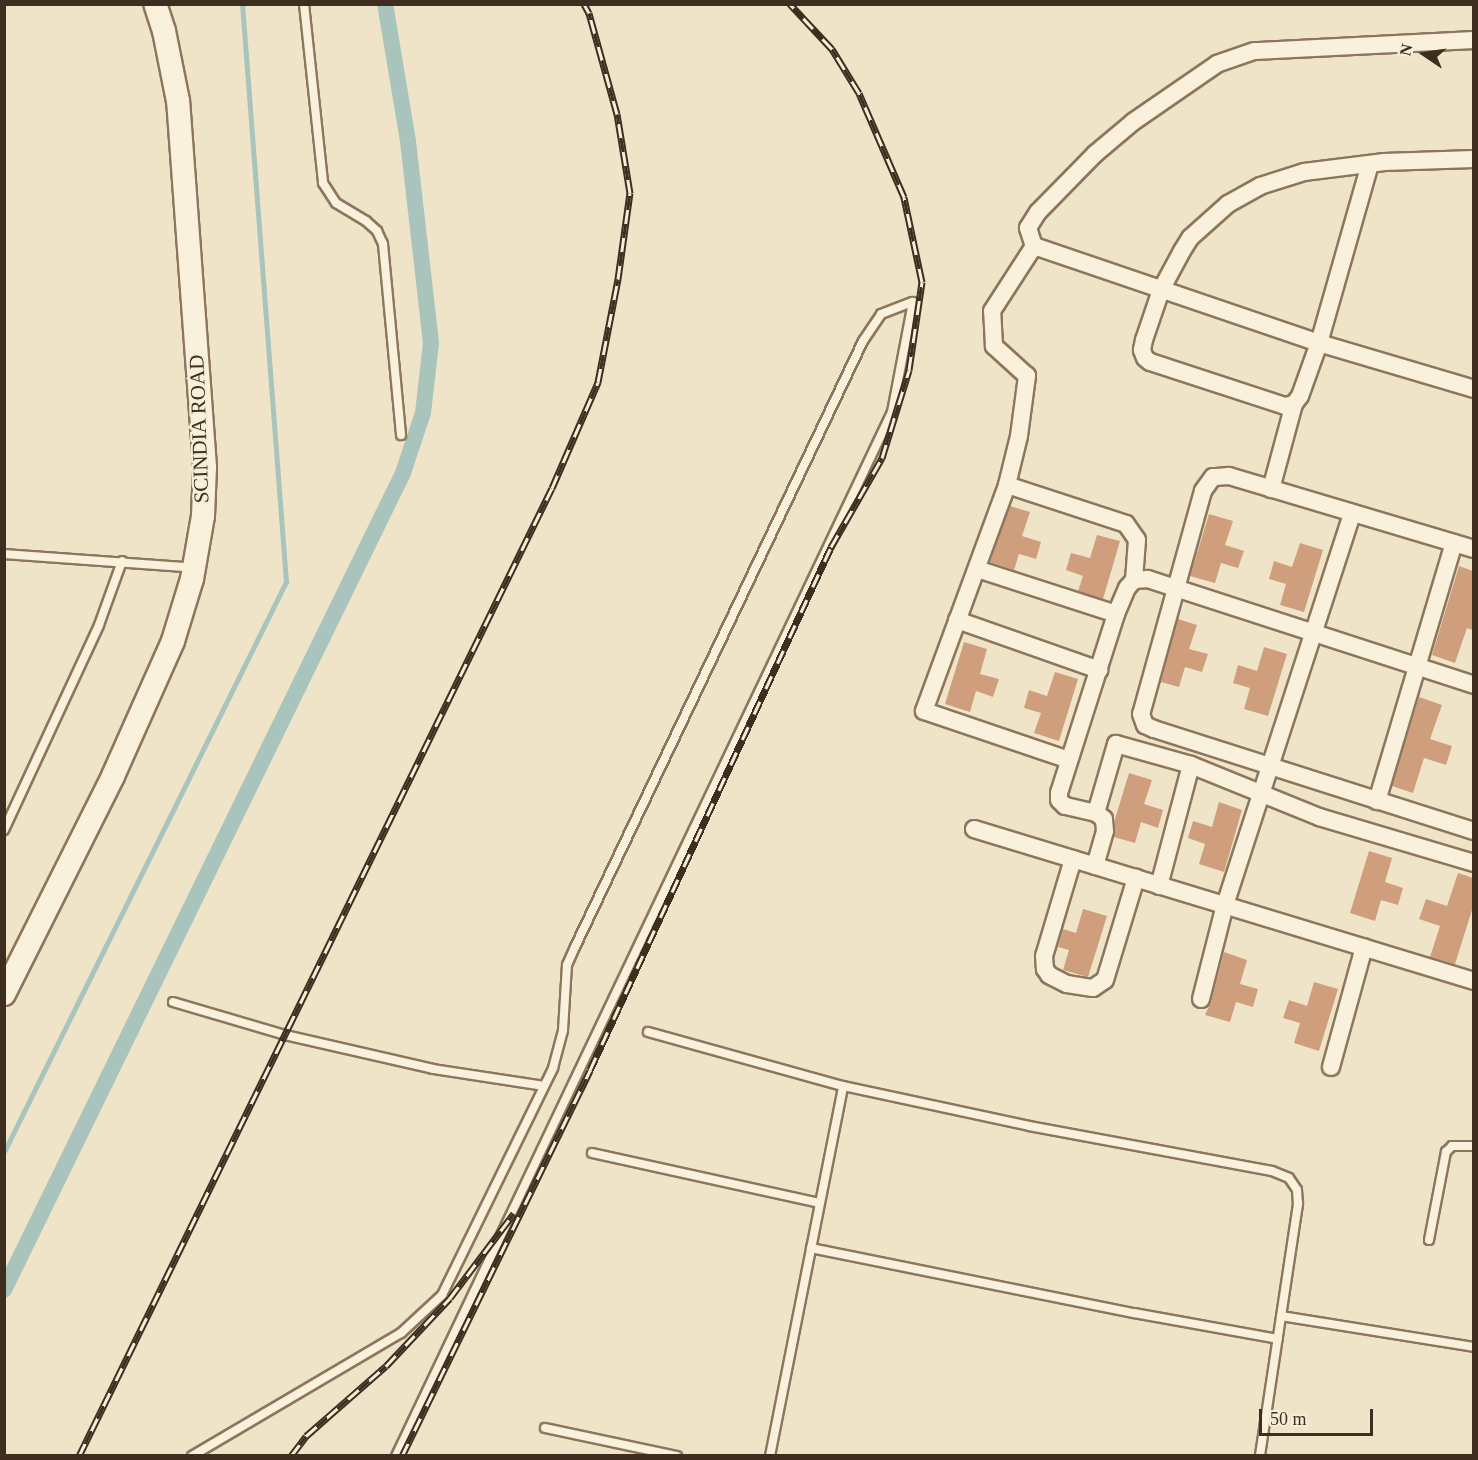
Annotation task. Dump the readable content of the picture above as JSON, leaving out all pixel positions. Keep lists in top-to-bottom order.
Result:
{
  "streets": {
    "main road": ["SCINDIA ROAD"]
  },
  "scale_bar": "50 m",
  "north": "left"
}
